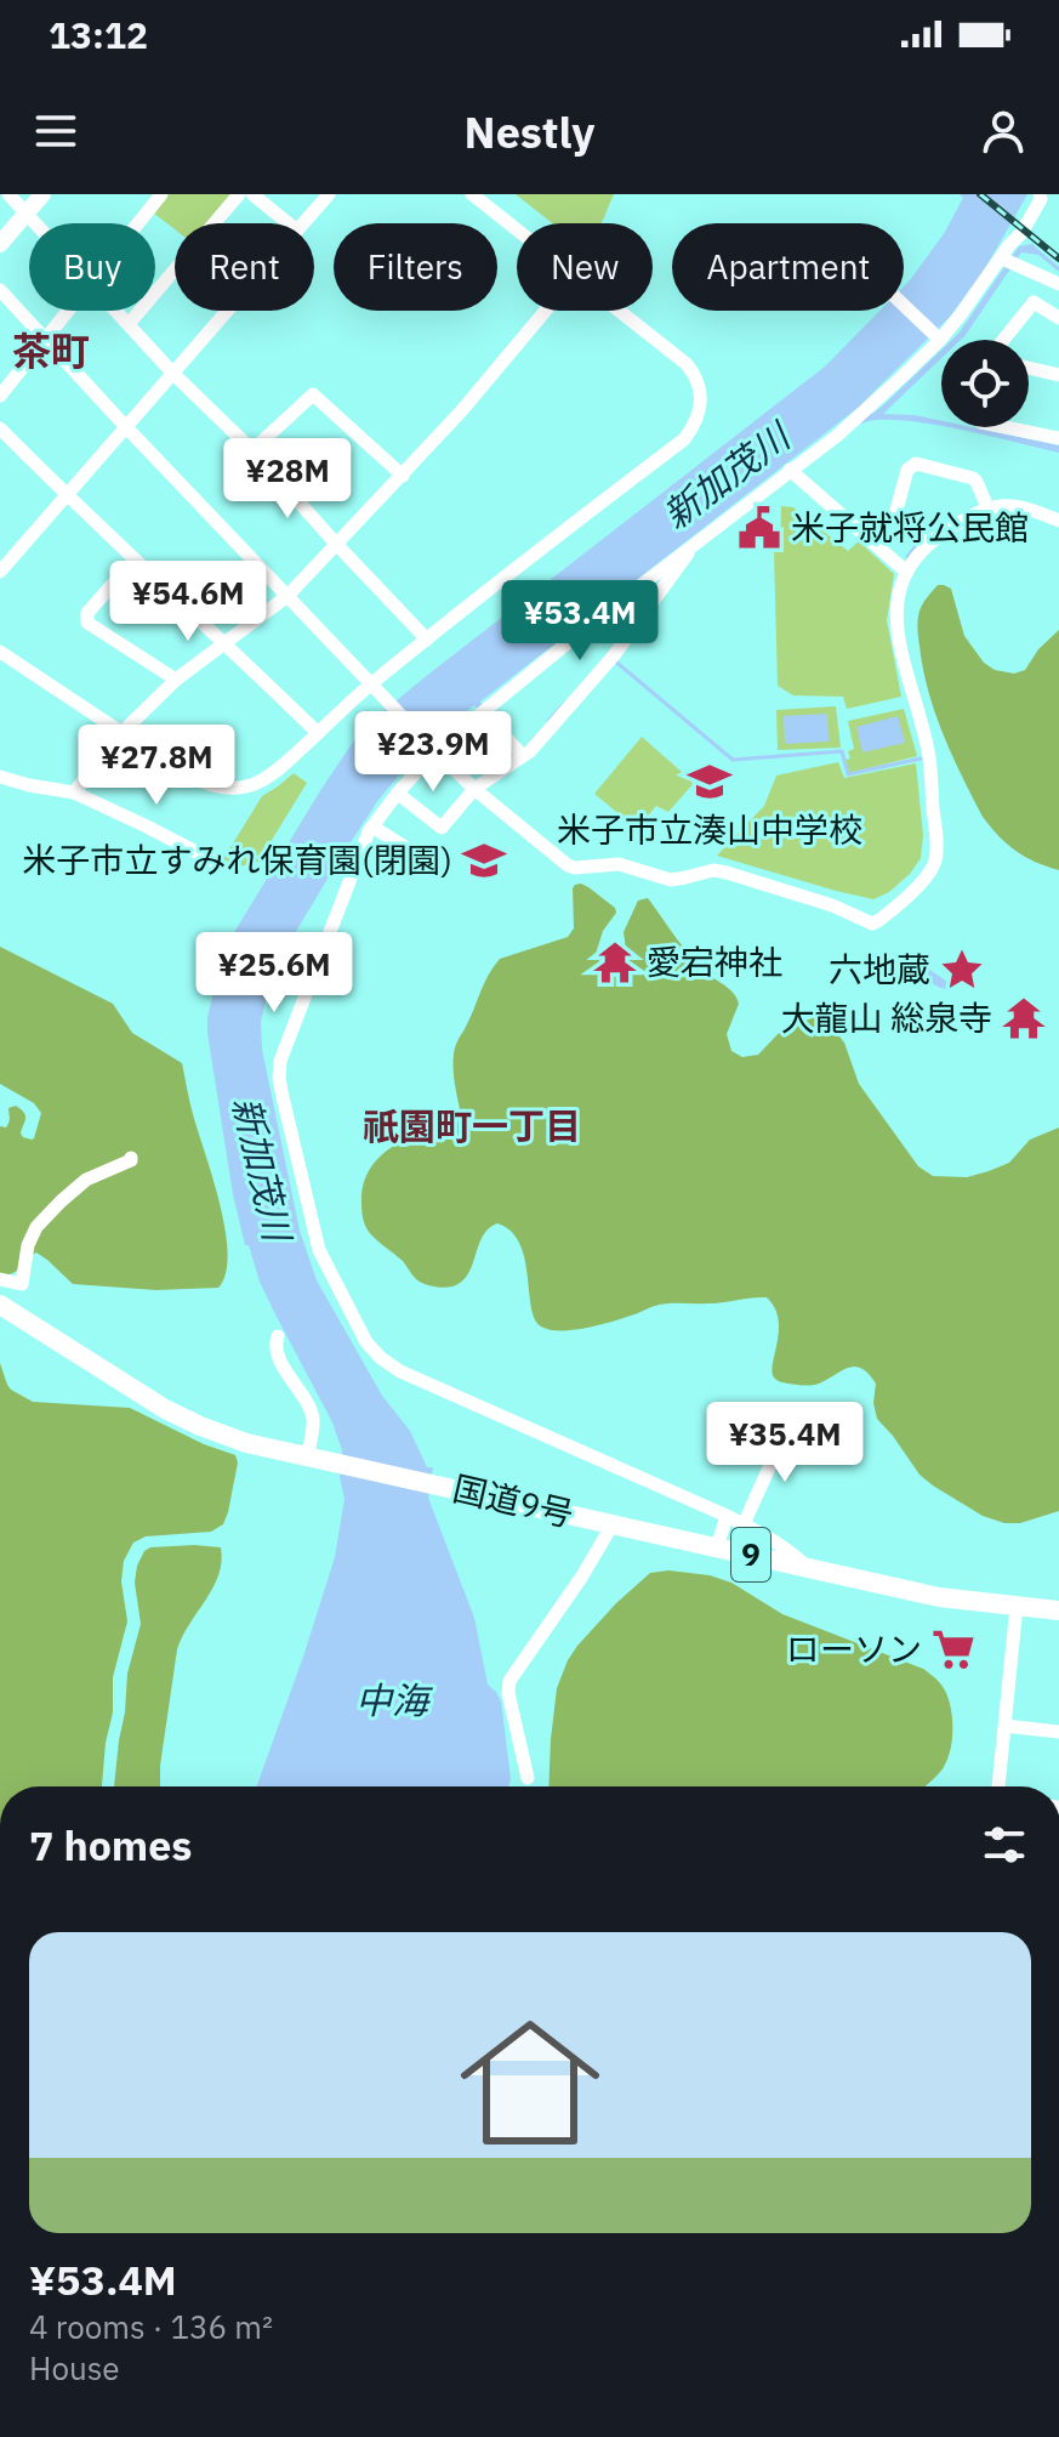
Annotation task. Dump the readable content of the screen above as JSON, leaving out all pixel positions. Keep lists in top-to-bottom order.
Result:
{
  "streets": {
    "highway": ["国道9号", "9"]
  },
  "districts": ["茶町", "祇園町一丁目"],
  "water": ["新加茂川", "中海"],
  "places": {
    "public building": ["米子就将公民館"],
    "school or university": ["米子市立湊山中学校", "米子市立すみれ保育園(閉園)"],
    "temple": ["愛宕神社", "大龍山 総泉寺"],
    "place": ["六地蔵"],
    "supermarket": ["ローソン"]
  },
  "page": {
    "status": "13:12",
    "header": "Nestly",
    "chip": [
      "Buy",
      "Rent",
      "Filters",
      "New",
      "Apartment"
    ],
    "price": [
      "¥28M",
      "¥54.6M",
      "¥53.4M",
      "¥23.9M",
      "¥27.8M",
      "¥25.6M",
      "¥35.4M"
    ],
    "heading": "7 homes",
    "list": [
      {
        "name": "¥53.4M",
        "note": "4 rooms · 136 m² · House"
      }
    ]
  }
}
